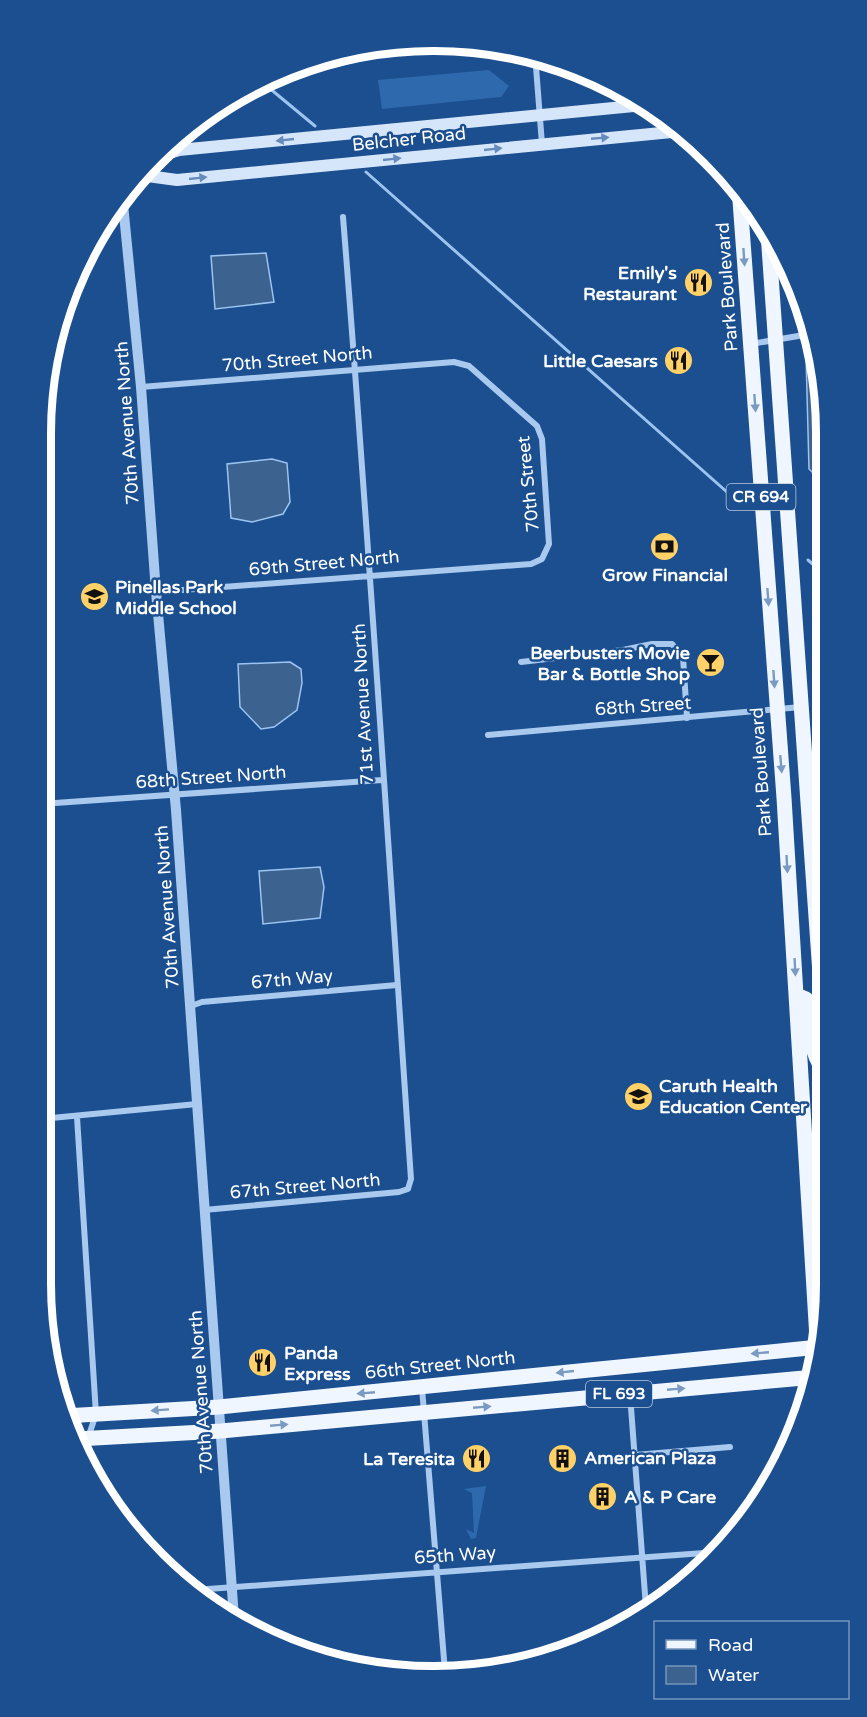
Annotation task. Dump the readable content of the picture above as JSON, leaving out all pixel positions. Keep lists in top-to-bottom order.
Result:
{
  "streets": {
    "main road": [
      "Belcher Road",
      "Park Boulevard",
      "CR 694",
      "66th Street North",
      "FL 693"
    ],
    "street": [
      "70th Street North",
      "70th Avenue North",
      "70th Street",
      "69th Street North",
      "71st Avenue North",
      "68th Street",
      "68th Street North",
      "67th Way",
      "67th Street North",
      "65th Way"
    ]
  },
  "crossings": [
    ["Park Boulevard", "68th Street"],
    ["70th Street North", "70th Avenue North"],
    ["70th Street North", "70th Street"],
    ["70th Street North", "71st Avenue North"],
    ["70th Avenue North", "69th Street North"],
    ["70th Avenue North", "68th Street North"],
    ["70th Avenue North", "67th Way"],
    ["70th Avenue North", "67th Street North"],
    ["70th Avenue North", "66th Street North"],
    ["70th Avenue North", "FL 693"],
    ["70th Avenue North", "65th Way"],
    ["70th Street", "69th Street North"],
    ["CR 694", "68th Street"],
    ["69th Street North", "71st Avenue North"],
    ["71st Avenue North", "68th Street North"],
    ["71st Avenue North", "67th Way"],
    ["71st Avenue North", "67th Street North"]
  ],
  "places": {
    "restaurant": [
      "Emily's Restaurant",
      "Little Caesars",
      "Panda Express",
      "La Teresita"
    ],
    "bank": ["Grow Financial"],
    "school or university": ["Pinellas Park Middle School", "Caruth Health Education Center"],
    "bar": ["Beerbusters Movie Bar & Bottle Shop"],
    "building": ["American Plaza", "A & P Care"]
  },
  "legend": ["Road", "Water"]
}
